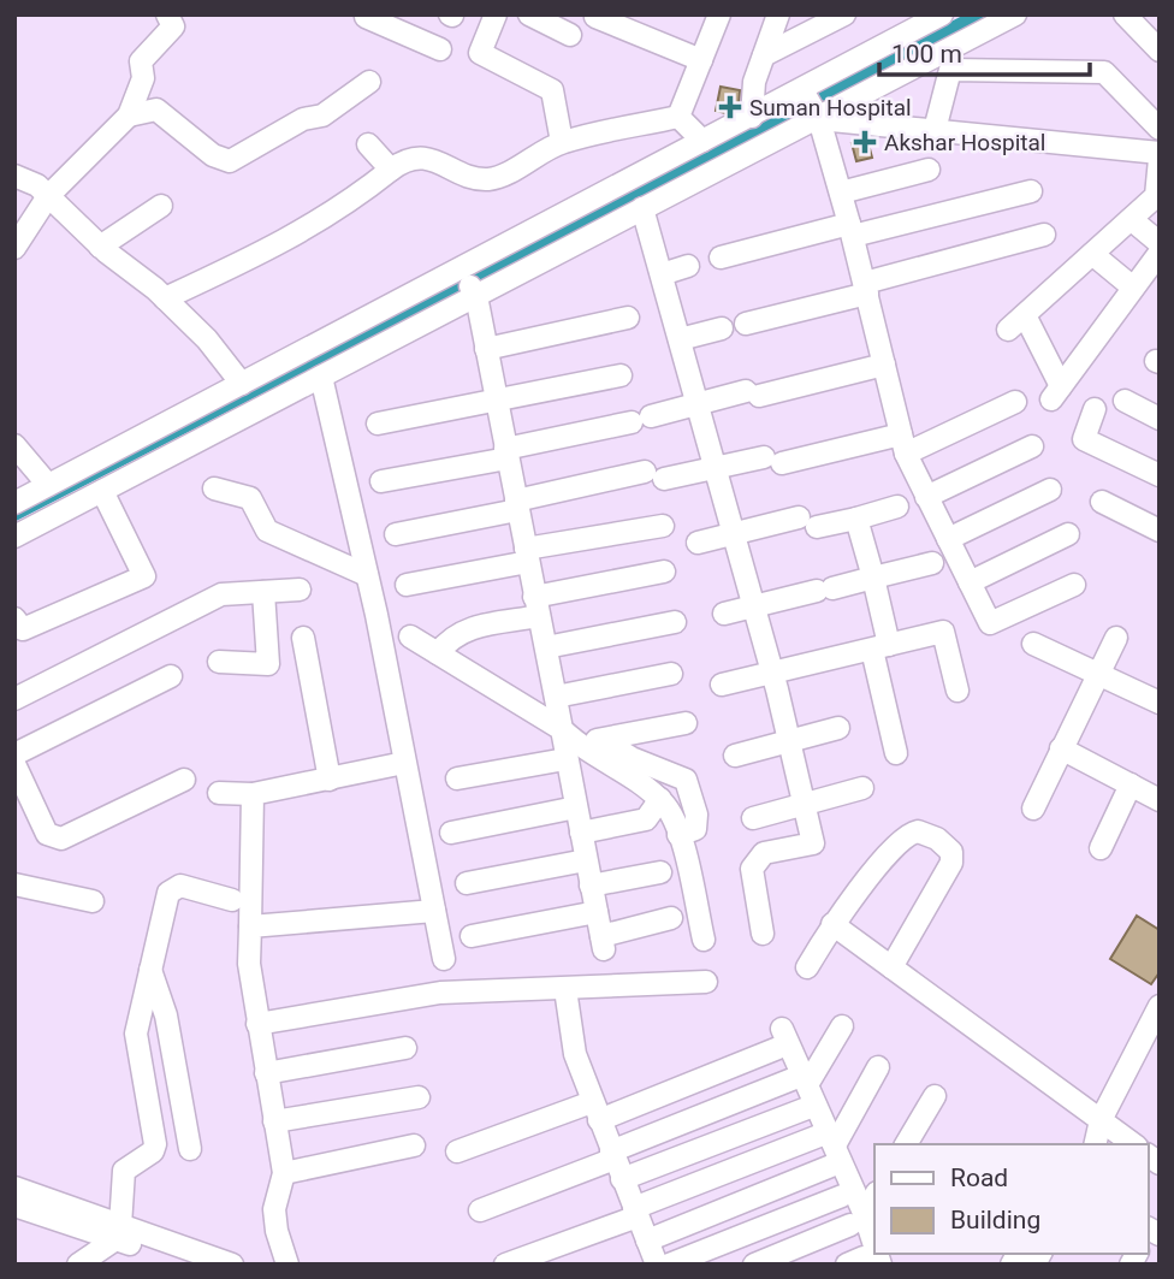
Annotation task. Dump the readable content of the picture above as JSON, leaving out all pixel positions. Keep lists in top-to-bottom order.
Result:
{
  "places": {
    "health": ["Suman Hospital", "Akshar Hospital"]
  },
  "legend": ["Road", "Building"],
  "scale_bar": "100 m"
}
